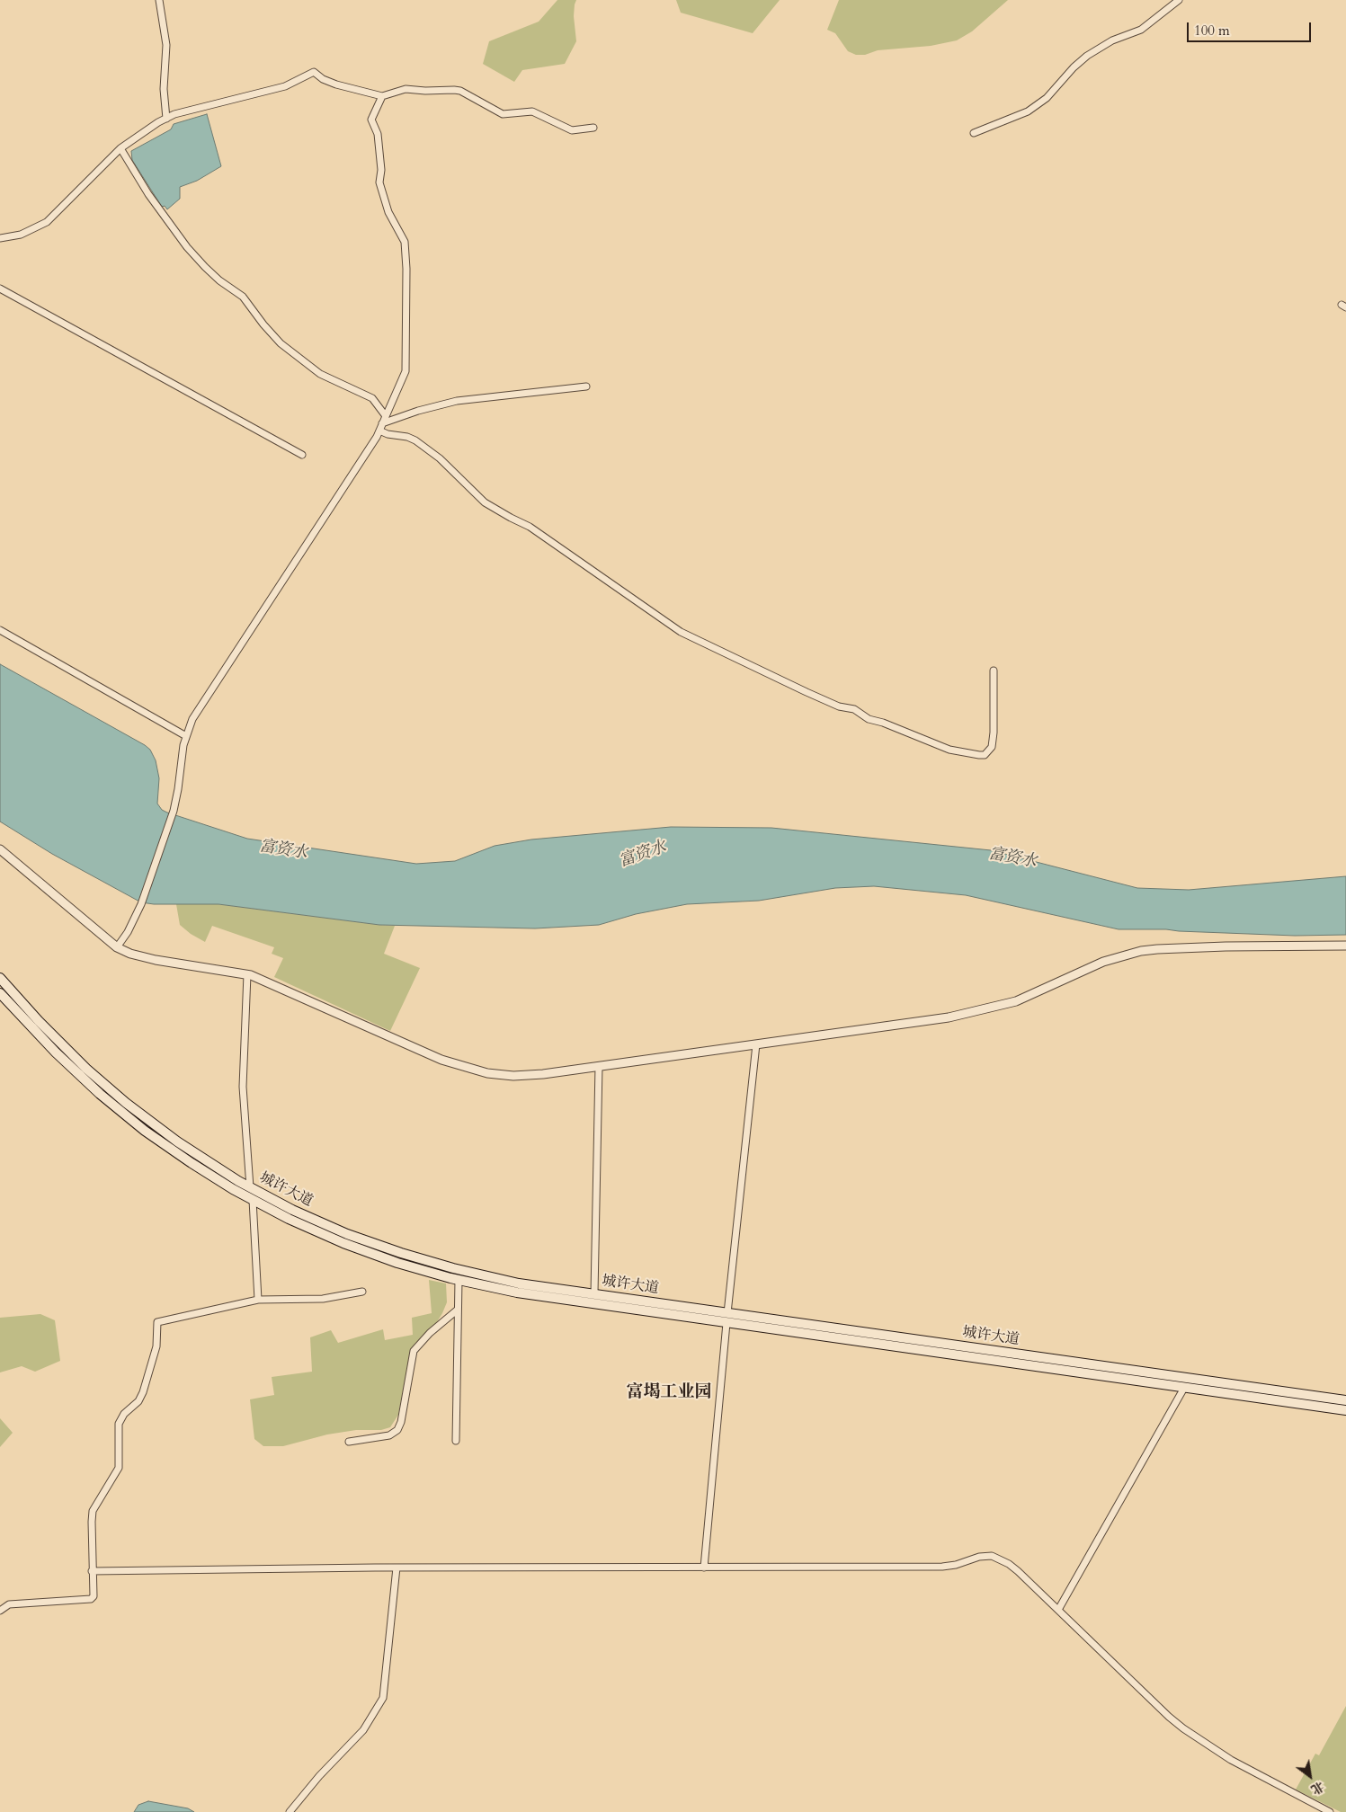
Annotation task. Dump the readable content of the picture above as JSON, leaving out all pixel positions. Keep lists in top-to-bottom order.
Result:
{
  "streets": {
    "main road": ["城许大道"]
  },
  "districts": ["富堨工业园"],
  "water": ["富资水"],
  "scale_bar": "100 m",
  "north": "bottom right"
}
